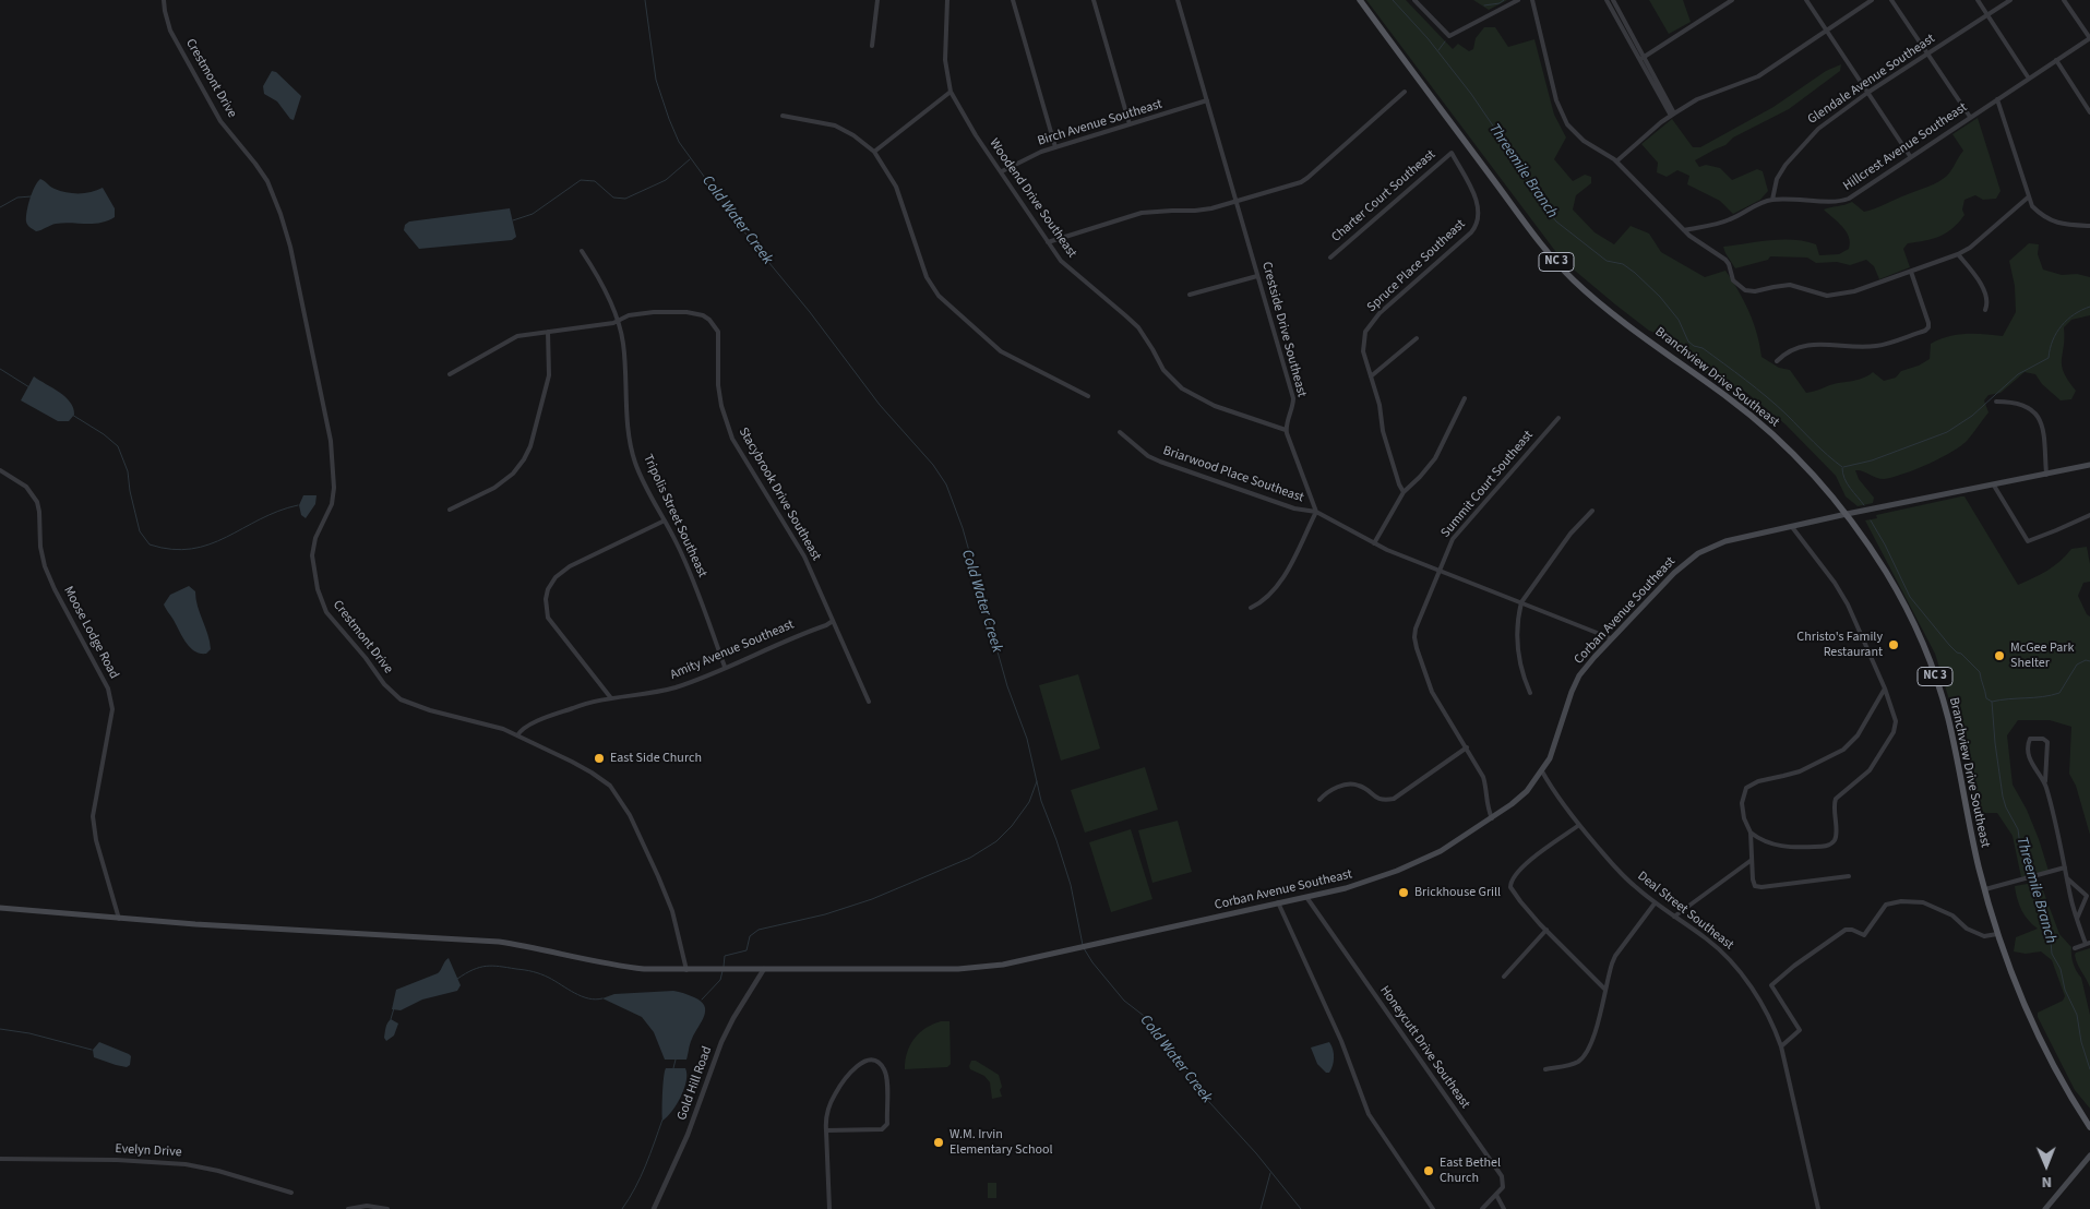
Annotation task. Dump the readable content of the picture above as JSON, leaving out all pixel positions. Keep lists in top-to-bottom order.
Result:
{
  "streets": {
    "main road": ["NC 3", "Branchview Drive Southeast", "Corban Avenue Southeast"],
    "street": [
      "Crestmont Drive",
      "Glendale Avenue Southeast",
      "Birch Avenue Southeast",
      "Hillcrest Avenue Southeast",
      "Charter Court Southeast",
      "Woodend Drive Southeast",
      "Spruce Place Southeast",
      "Crestside Drive Southeast",
      "Briarwood Place Southeast",
      "Summit Court Southeast",
      "Stacybrook Drive Southeast",
      "Tripolis Street Southeast",
      "Moose Lodge Road",
      "Amity Avenue Southeast",
      "Deal Street Southeast",
      "Honeycutt Drive Southeast",
      "Gold Hill Road",
      "Evelyn Drive"
    ]
  },
  "crossings": [
    ["Crestmont Drive", "Corban Avenue Southeast"],
    ["Crestmont Drive", "Amity Avenue Southeast"],
    ["Glendale Avenue Southeast", "Hillcrest Avenue Southeast"],
    ["Birch Avenue Southeast", "Woodend Drive Southeast"],
    ["Birch Avenue Southeast", "Crestside Drive Southeast"],
    ["Charter Court Southeast", "Spruce Place Southeast"],
    ["Woodend Drive Southeast", "Crestside Drive Southeast"],
    ["Branchview Drive Southeast", "Corban Avenue Southeast"],
    ["Summit Court Southeast", "Corban Avenue Southeast"],
    ["Stacybrook Drive Southeast", "Tripolis Street Southeast"],
    ["Stacybrook Drive Southeast", "Amity Avenue Southeast"],
    ["Tripolis Street Southeast", "Amity Avenue Southeast"],
    ["Corban Avenue Southeast", "Moose Lodge Road"],
    ["Corban Avenue Southeast", "Deal Street Southeast"],
    ["Corban Avenue Southeast", "Honeycutt Drive Southeast"],
    ["Corban Avenue Southeast", "Gold Hill Road"]
  ],
  "water": ["Threemile Branch", "Cold Water Creek"],
  "places": [
    "Christo's Family Restaurant",
    "McGee Park Shelter",
    "East Side Church",
    "Brickhouse Grill",
    "W.M. Irvin Elementary School",
    "East Bethel Church"
  ],
  "north": "bottom"
}
